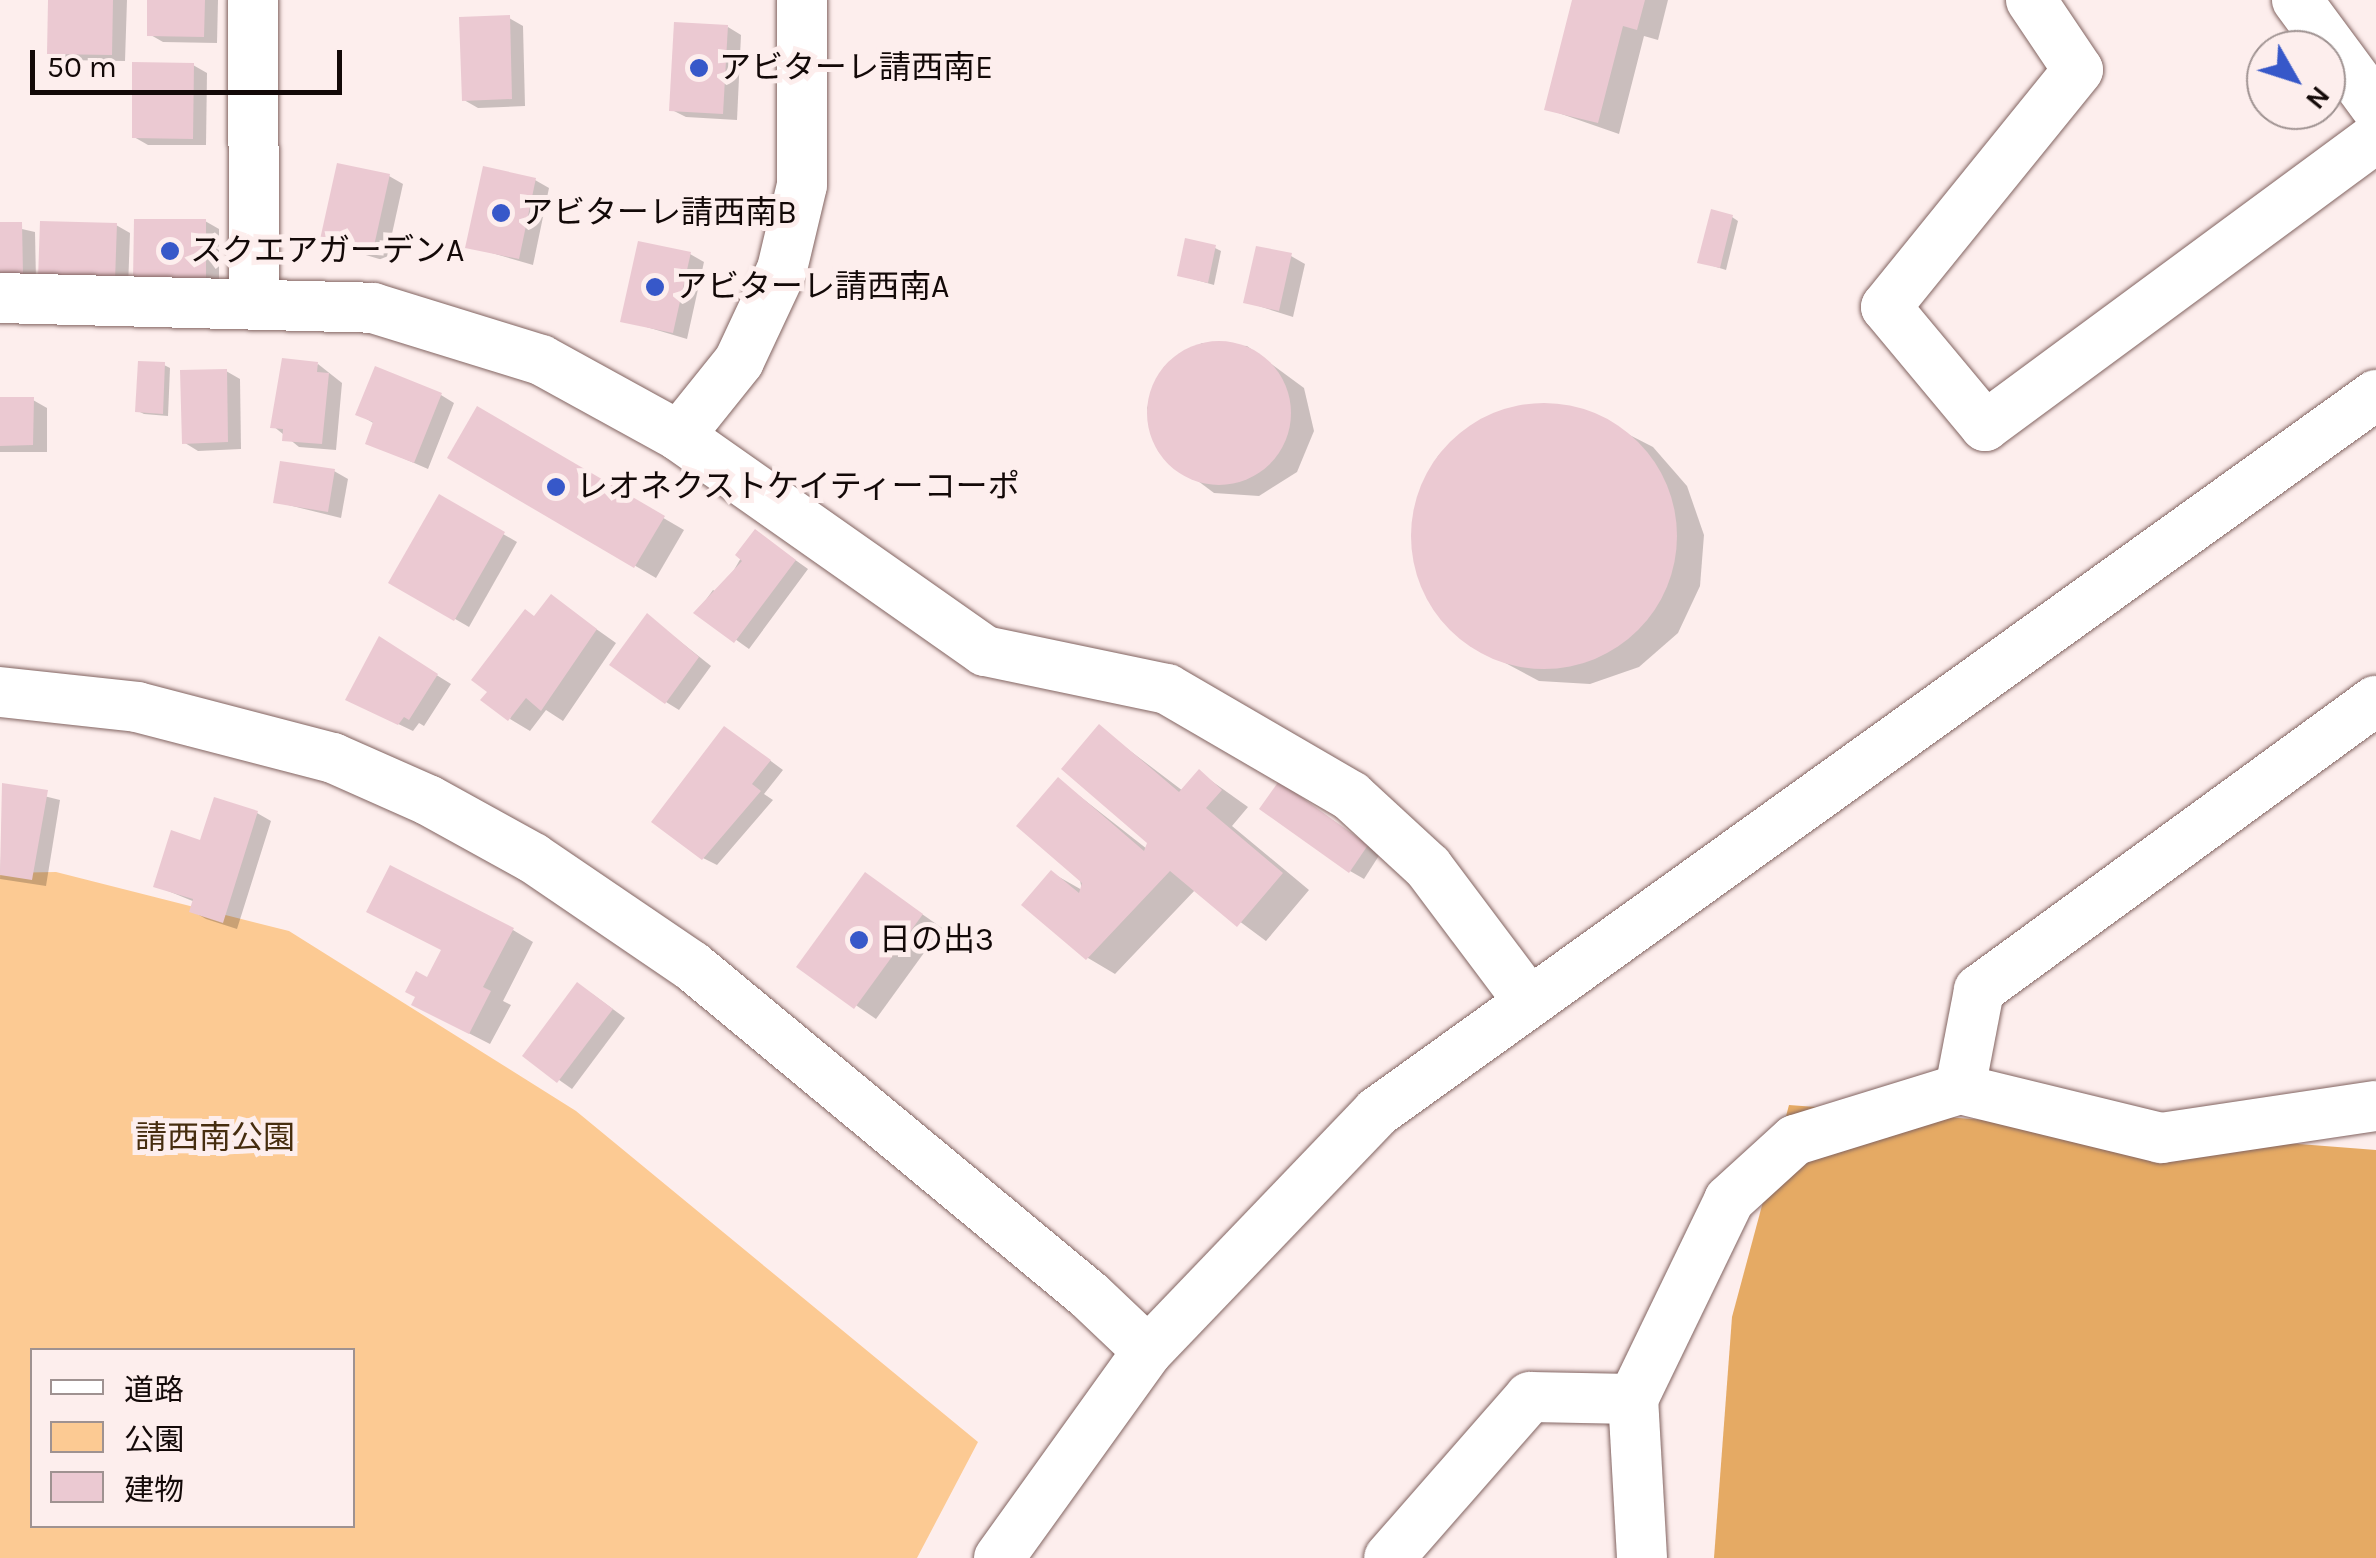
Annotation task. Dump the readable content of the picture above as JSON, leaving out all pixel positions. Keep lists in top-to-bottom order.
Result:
{
  "parks": ["請西南公園"],
  "places": [
    "アビターレ請西南E",
    "アビターレ請西南B",
    "スクエアガーデンA",
    "アビターレ請西南A",
    "レオネクストケイティーコーポ",
    "日の出3"
  ],
  "legend": ["道路", "公園", "建物"],
  "scale_bar": "50 m",
  "north": "bottom right"
}
